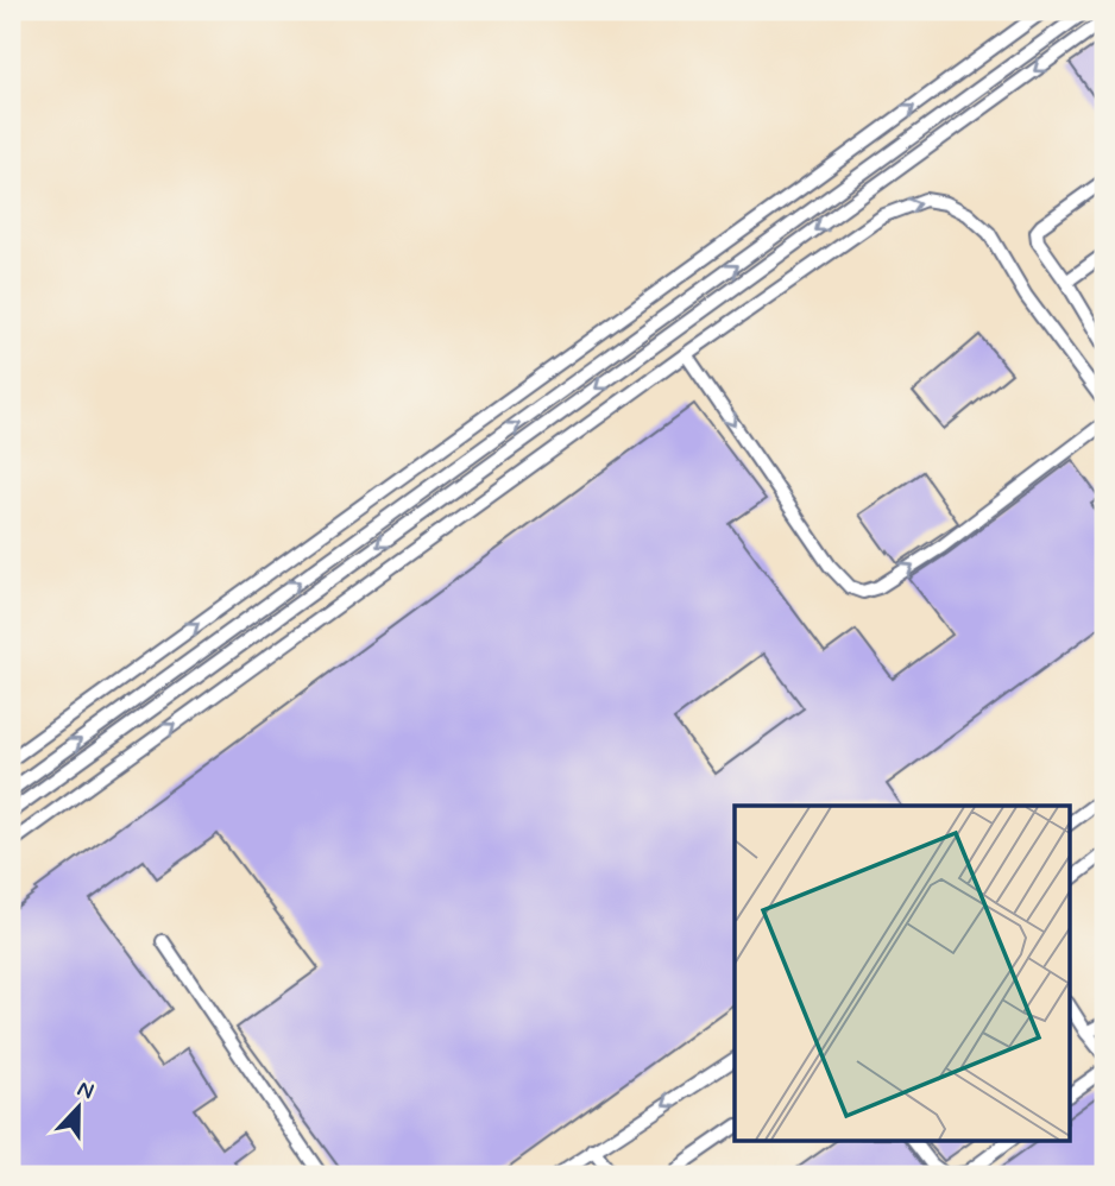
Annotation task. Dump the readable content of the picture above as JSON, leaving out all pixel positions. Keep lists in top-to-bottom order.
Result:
{
  "north": "top"
}
